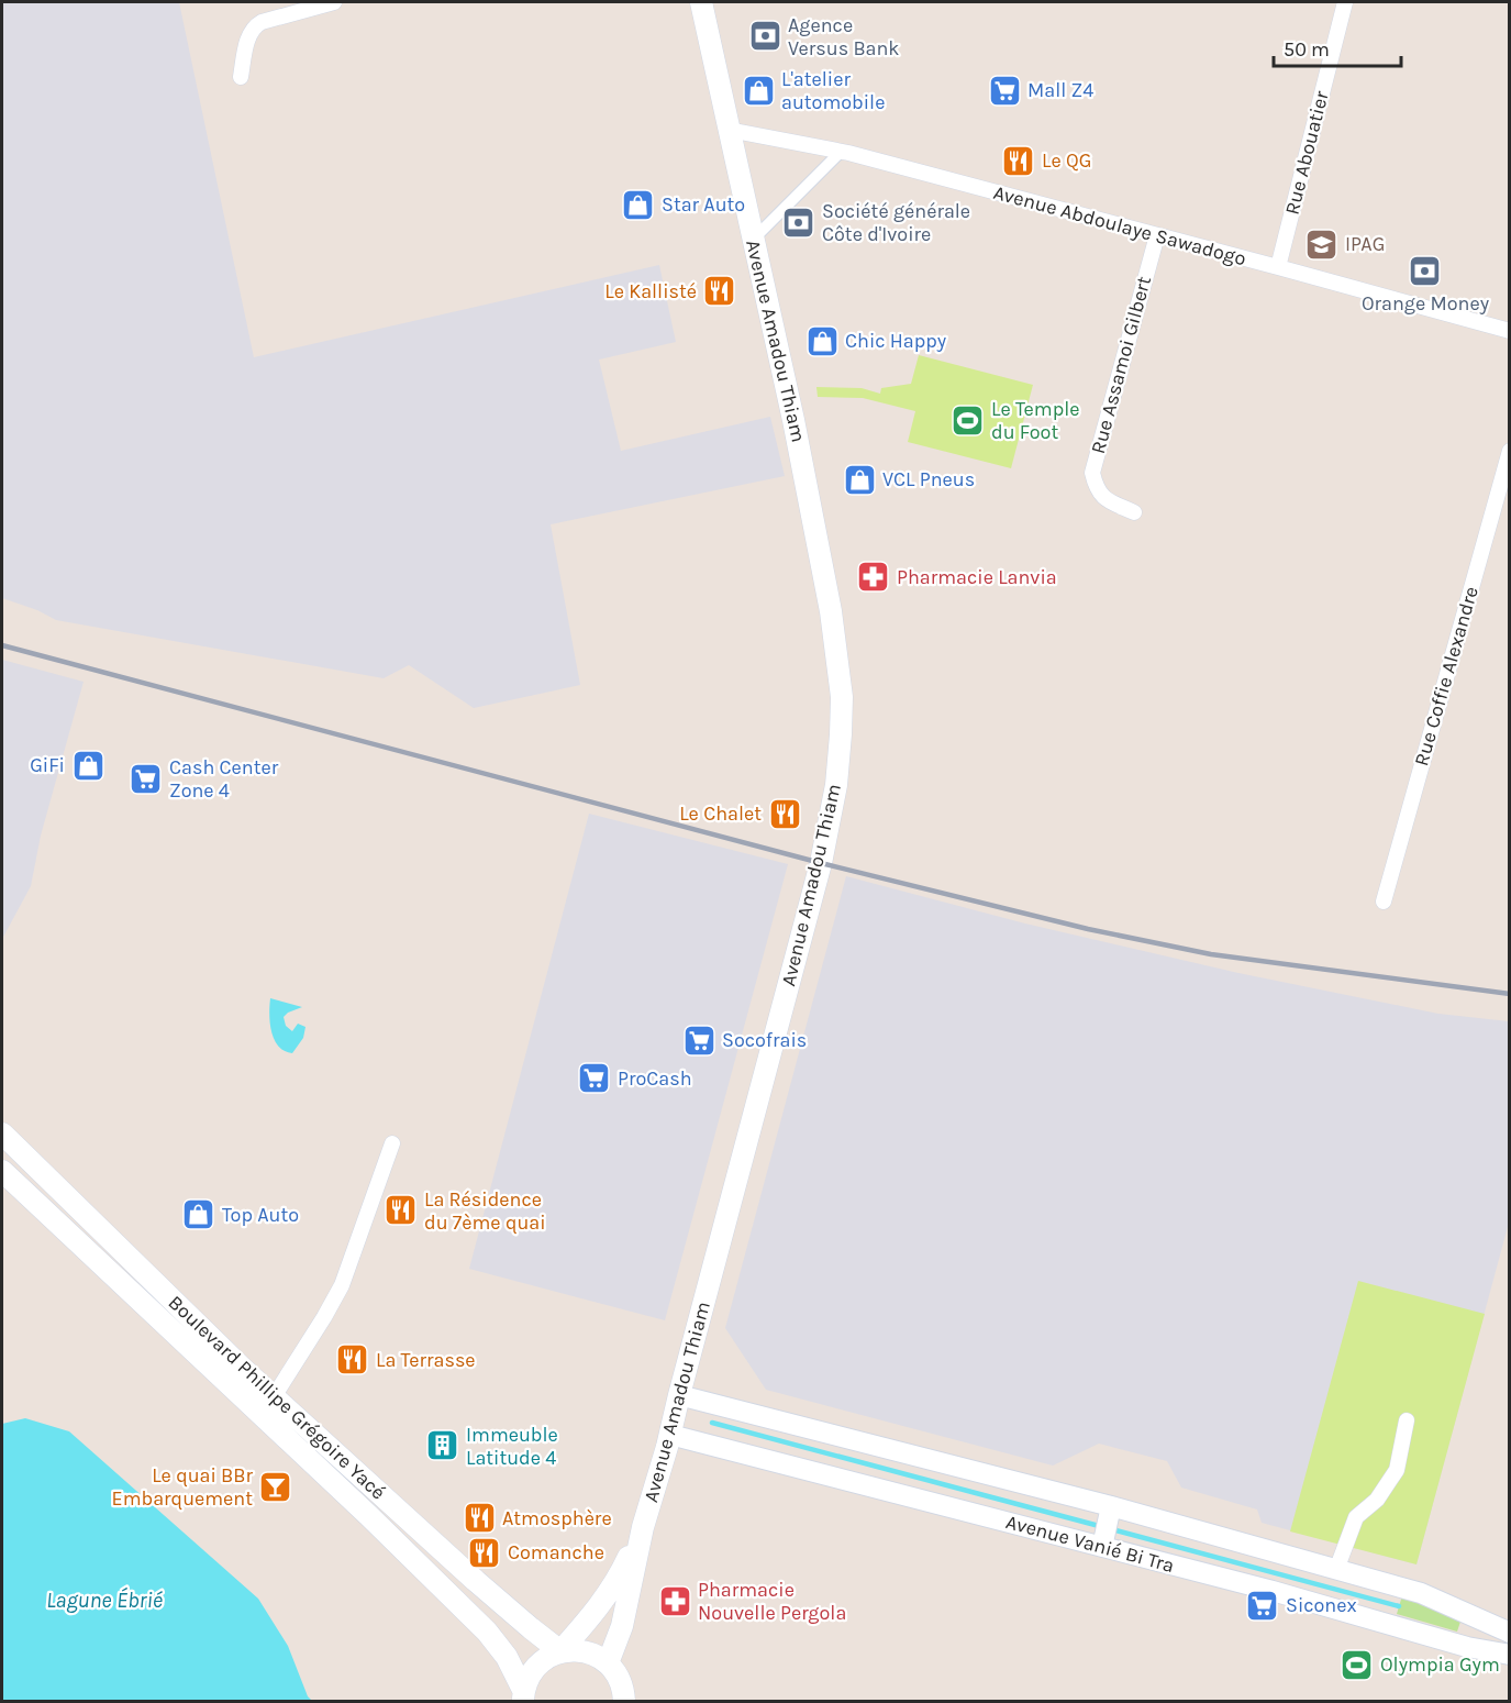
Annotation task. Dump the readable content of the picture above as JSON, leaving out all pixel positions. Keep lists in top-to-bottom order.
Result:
{
  "streets": {
    "main road": ["Avenue Amadou Thiam", "Boulevard Phillipe Grégoire Yacé"],
    "street": [
      "Rue Abouatier",
      "Avenue Abdoulaye Sawadogo",
      "Rue Assamoi Gilbert",
      "Rue Coffie Alexandre",
      "Avenue Vanié Bi Tra"
    ]
  },
  "crossings": [
    ["Rue Abouatier", "Avenue Abdoulaye Sawadogo"],
    ["Avenue Abdoulaye Sawadogo", "Avenue Amadou Thiam"],
    ["Avenue Abdoulaye Sawadogo", "Rue Assamoi Gilbert"],
    ["Avenue Amadou Thiam", "Boulevard Phillipe Grégoire Yacé"],
    ["Avenue Amadou Thiam", "Avenue Vanié Bi Tra"]
  ],
  "water": ["Lagune Ébrié"],
  "places": {
    "bank": ["Agence Versus Bank", "Société générale Côte d'Ivoire", "Orange Money"],
    "shop": [
      "L'atelier automobile",
      "Star Auto",
      "Chic Happy",
      "VCL Pneus",
      "GiFi",
      "Top Auto"
    ],
    "supermarket": [
      "Mall Z4",
      "Cash Center Zone 4",
      "Socofrais",
      "ProCash",
      "Siconex"
    ],
    "restaurant": [
      "Le QG",
      "Le Kallisté",
      "Le Chalet",
      "La Résidence du 7ème quai",
      "La Terrasse",
      "Atmosphère",
      "Comanche"
    ],
    "school or university": ["IPAG"],
    "sports": ["Le Temple du Foot", "Olympia Gym"],
    "pharmacy": ["Pharmacie Lanvia", "Pharmacie Nouvelle Pergola"],
    "building": ["Immeuble Latitude 4"],
    "bar": ["Le quai BBr Embarquement"]
  },
  "scale_bar": "50 m"
}
